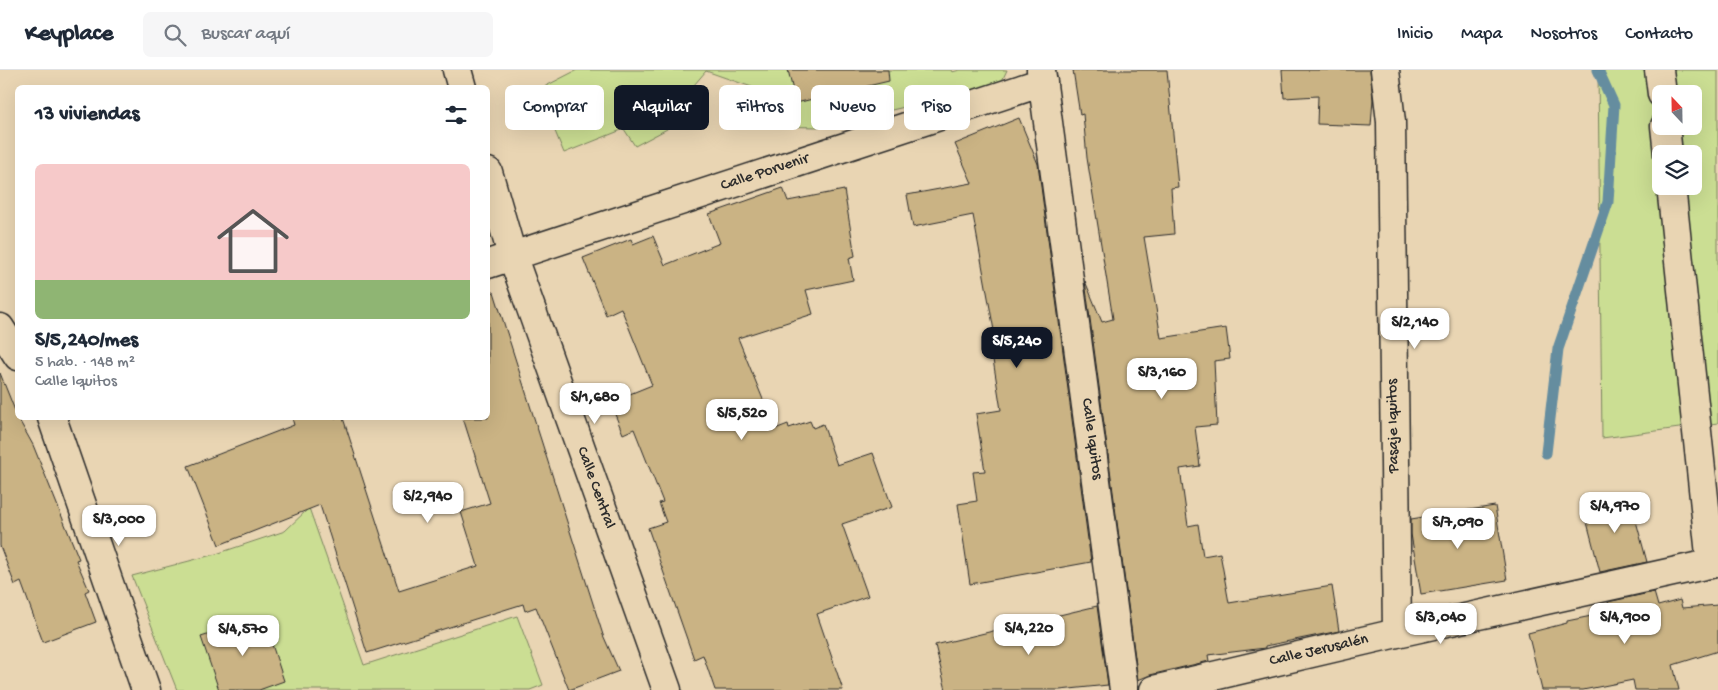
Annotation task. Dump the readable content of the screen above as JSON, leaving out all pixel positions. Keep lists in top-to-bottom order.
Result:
{
  "streets": {
    "street": [
      "Calle Porvenir",
      "Pasaje Iquitos",
      "Calle Iquitos",
      "Calle Central",
      "Calle Jerusalén"
    ]
  },
  "crossings": [
    ["Calle Porvenir", "Calle Iquitos"],
    ["Calle Porvenir", "Calle Central"],
    ["Pasaje Iquitos", "Calle Jerusalén"]
  ],
  "north": "top",
  "page": {
    "header": "Keyplace",
    "search": "Buscar aquí",
    "nav": [
      "Inicio",
      "Mapa",
      "Nosotros",
      "Contacto"
    ],
    "chip": [
      "Comprar",
      "Alquilar",
      "Filtros",
      "Nuevo",
      "Piso"
    ],
    "heading": "13 viviendas",
    "list": [
      {
        "name": "S/5,240/mes",
        "note": "5 hab. · 148 m² · Calle Iquitos"
      }
    ],
    "price": [
      "S/2,140",
      "S/5,240",
      "S/3,160",
      "S/1,680",
      "S/5,520",
      "S/2,940",
      "S/4,970",
      "S/3,000",
      "S/7,090",
      "S/3,040",
      "S/4,900",
      "S/4,220",
      "S/4,570"
    ]
  }
}
